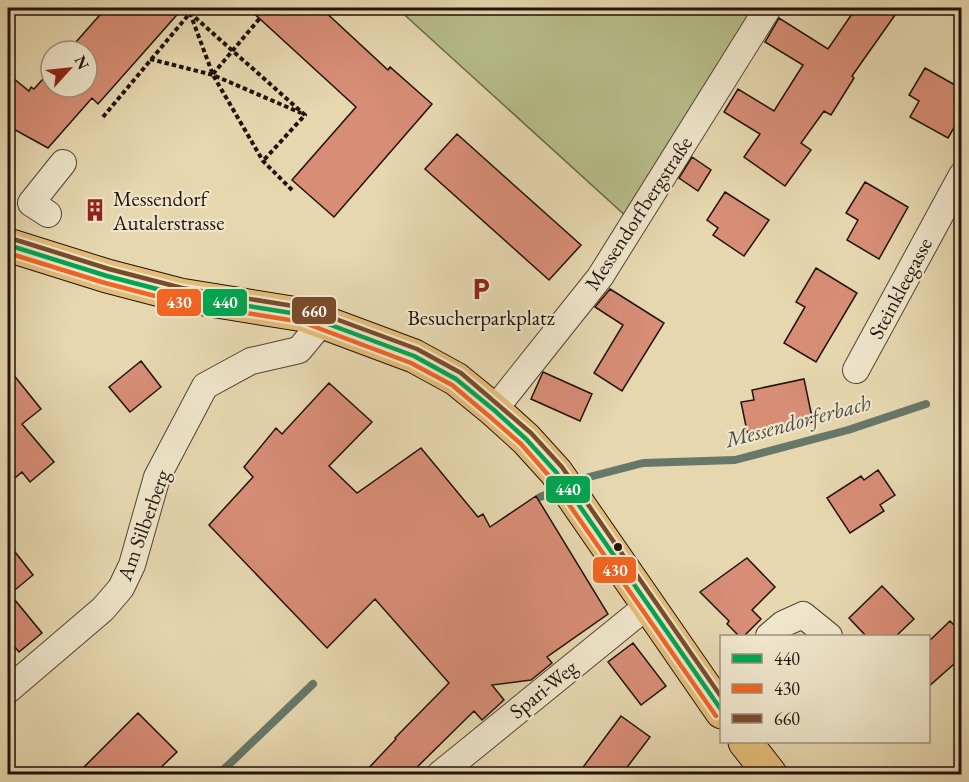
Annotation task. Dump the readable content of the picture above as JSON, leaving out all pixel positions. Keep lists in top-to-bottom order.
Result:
{
  "streets": {
    "street": [
      "Messendorfbergstraße",
      "Steinkleegasse",
      "Am Silberberg",
      "Spari-Weg"
    ]
  },
  "water": ["Messendorferbach"],
  "places": {
    "building": ["Messendorf Autalerstrasse"],
    "parking": ["Besucherparkplatz"]
  },
  "lines": ["transit line 660", "transit line 440", "transit line 430"],
  "legend": ["440", "430", "660"],
  "north": "top right"
}
